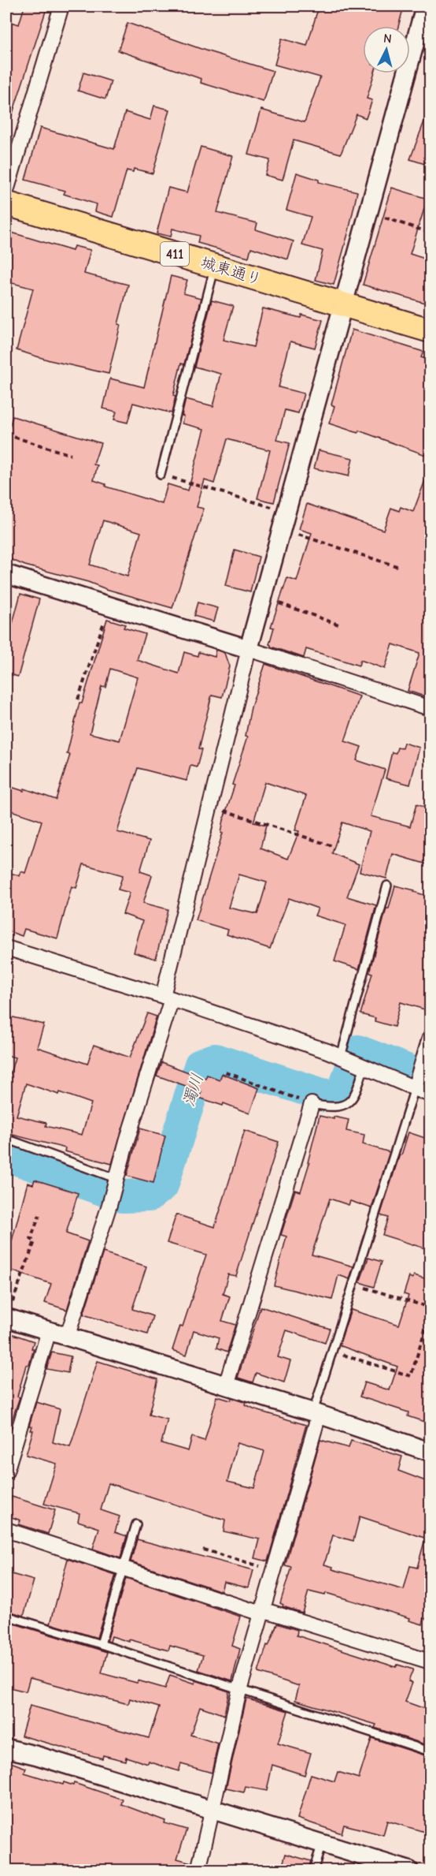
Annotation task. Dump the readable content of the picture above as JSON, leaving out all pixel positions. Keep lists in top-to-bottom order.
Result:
{
  "streets": {
    "highway": ["411", "城東通り"]
  },
  "water": ["濁川"],
  "north": "top"
}
